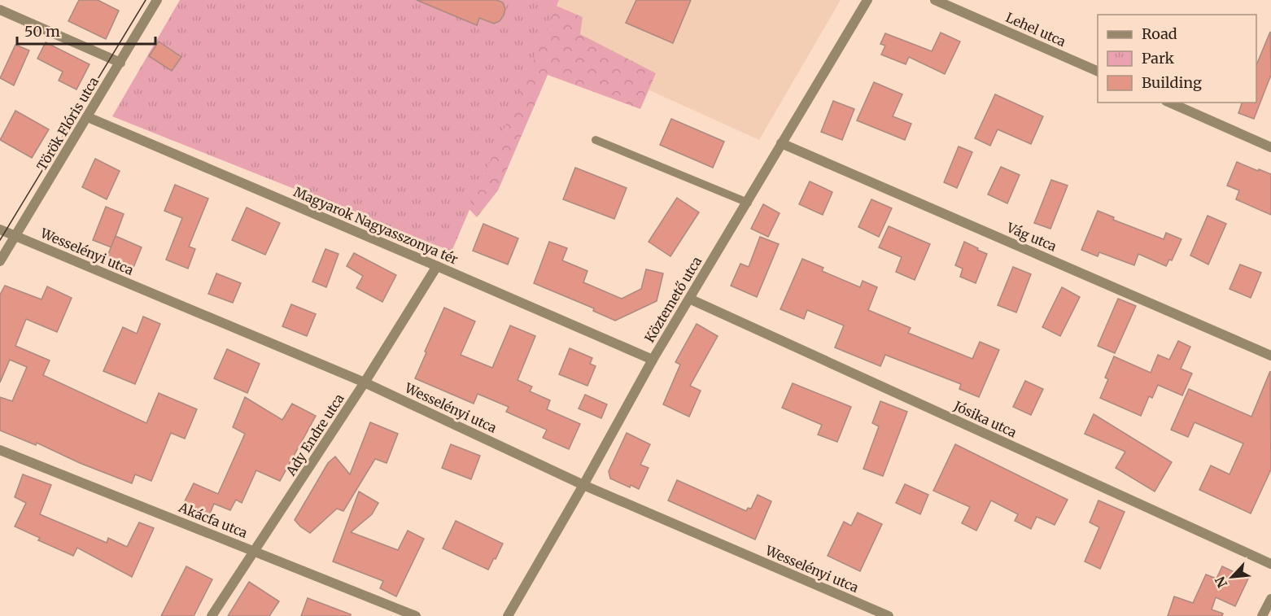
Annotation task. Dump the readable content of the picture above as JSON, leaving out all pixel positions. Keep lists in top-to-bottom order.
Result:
{
  "streets": {
    "street": [
      "Lehel utca",
      "Török Flóris utca",
      "Magyarok Nagyasszonya tér",
      "Vág utca",
      "Wesselényi utca",
      "Köztemető utca",
      "Jósika utca",
      "Ady Endre utca",
      "Akácfa utca"
    ]
  },
  "crossings": [
    ["Török Flóris utca", "Magyarok Nagyasszonya tér"],
    ["Török Flóris utca", "Wesselényi utca"],
    ["Magyarok Nagyasszonya tér", "Köztemető utca"],
    ["Magyarok Nagyasszonya tér", "Ady Endre utca"],
    ["Vág utca", "Köztemető utca"],
    ["Wesselényi utca", "Köztemető utca"],
    ["Wesselényi utca", "Ady Endre utca"],
    ["Köztemető utca", "Jósika utca"],
    ["Ady Endre utca", "Akácfa utca"]
  ],
  "legend": ["Road", "Park", "Building"],
  "scale_bar": "50 m",
  "north": "bottom left"
}
